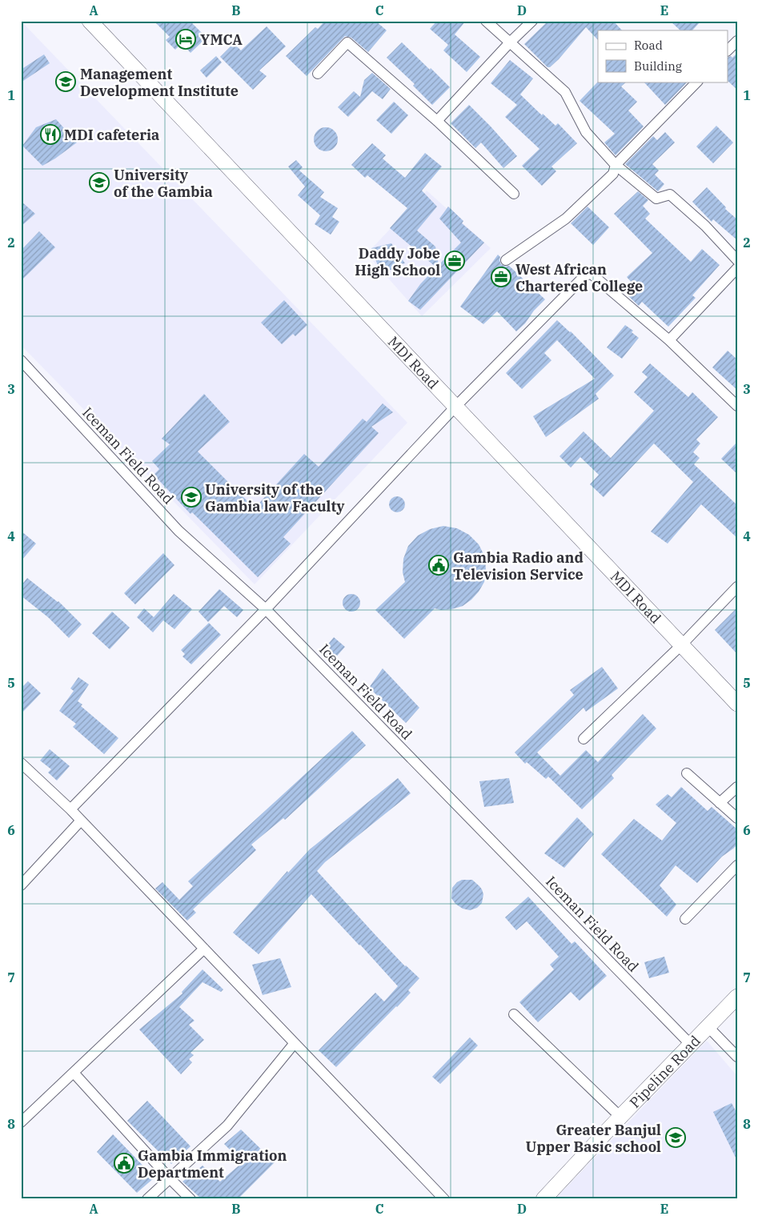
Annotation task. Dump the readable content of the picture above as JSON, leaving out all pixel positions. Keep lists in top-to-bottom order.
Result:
{
  "streets": {
    "street": ["MDI Road", "Iceman Field Road", "Pipeline Road"]
  },
  "crossings": [
    ["Iceman Field Road", "Pipeline Road"]
  ],
  "places": {
    "hotel": ["YMCA"],
    "school or university": [
      "Management Development Institute",
      "University of the Gambia",
      "University of the Gambia law Faculty",
      "Greater Banjul Upper Basic school"
    ],
    "restaurant": ["MDI cafeteria"],
    "office": ["Daddy Jobe High School", "West African Chartered College"],
    "public building": ["Gambia Radio and Television Service", "Gambia Immigration Department"]
  },
  "legend": ["Road", "Building"],
  "grid": {
    "columns": [
      "A",
      "B",
      "C",
      "D",
      "E"
    ],
    "rows": [
      "1",
      "2",
      "3",
      "4",
      "5",
      "6",
      "7",
      "8"
    ]
  }
}
